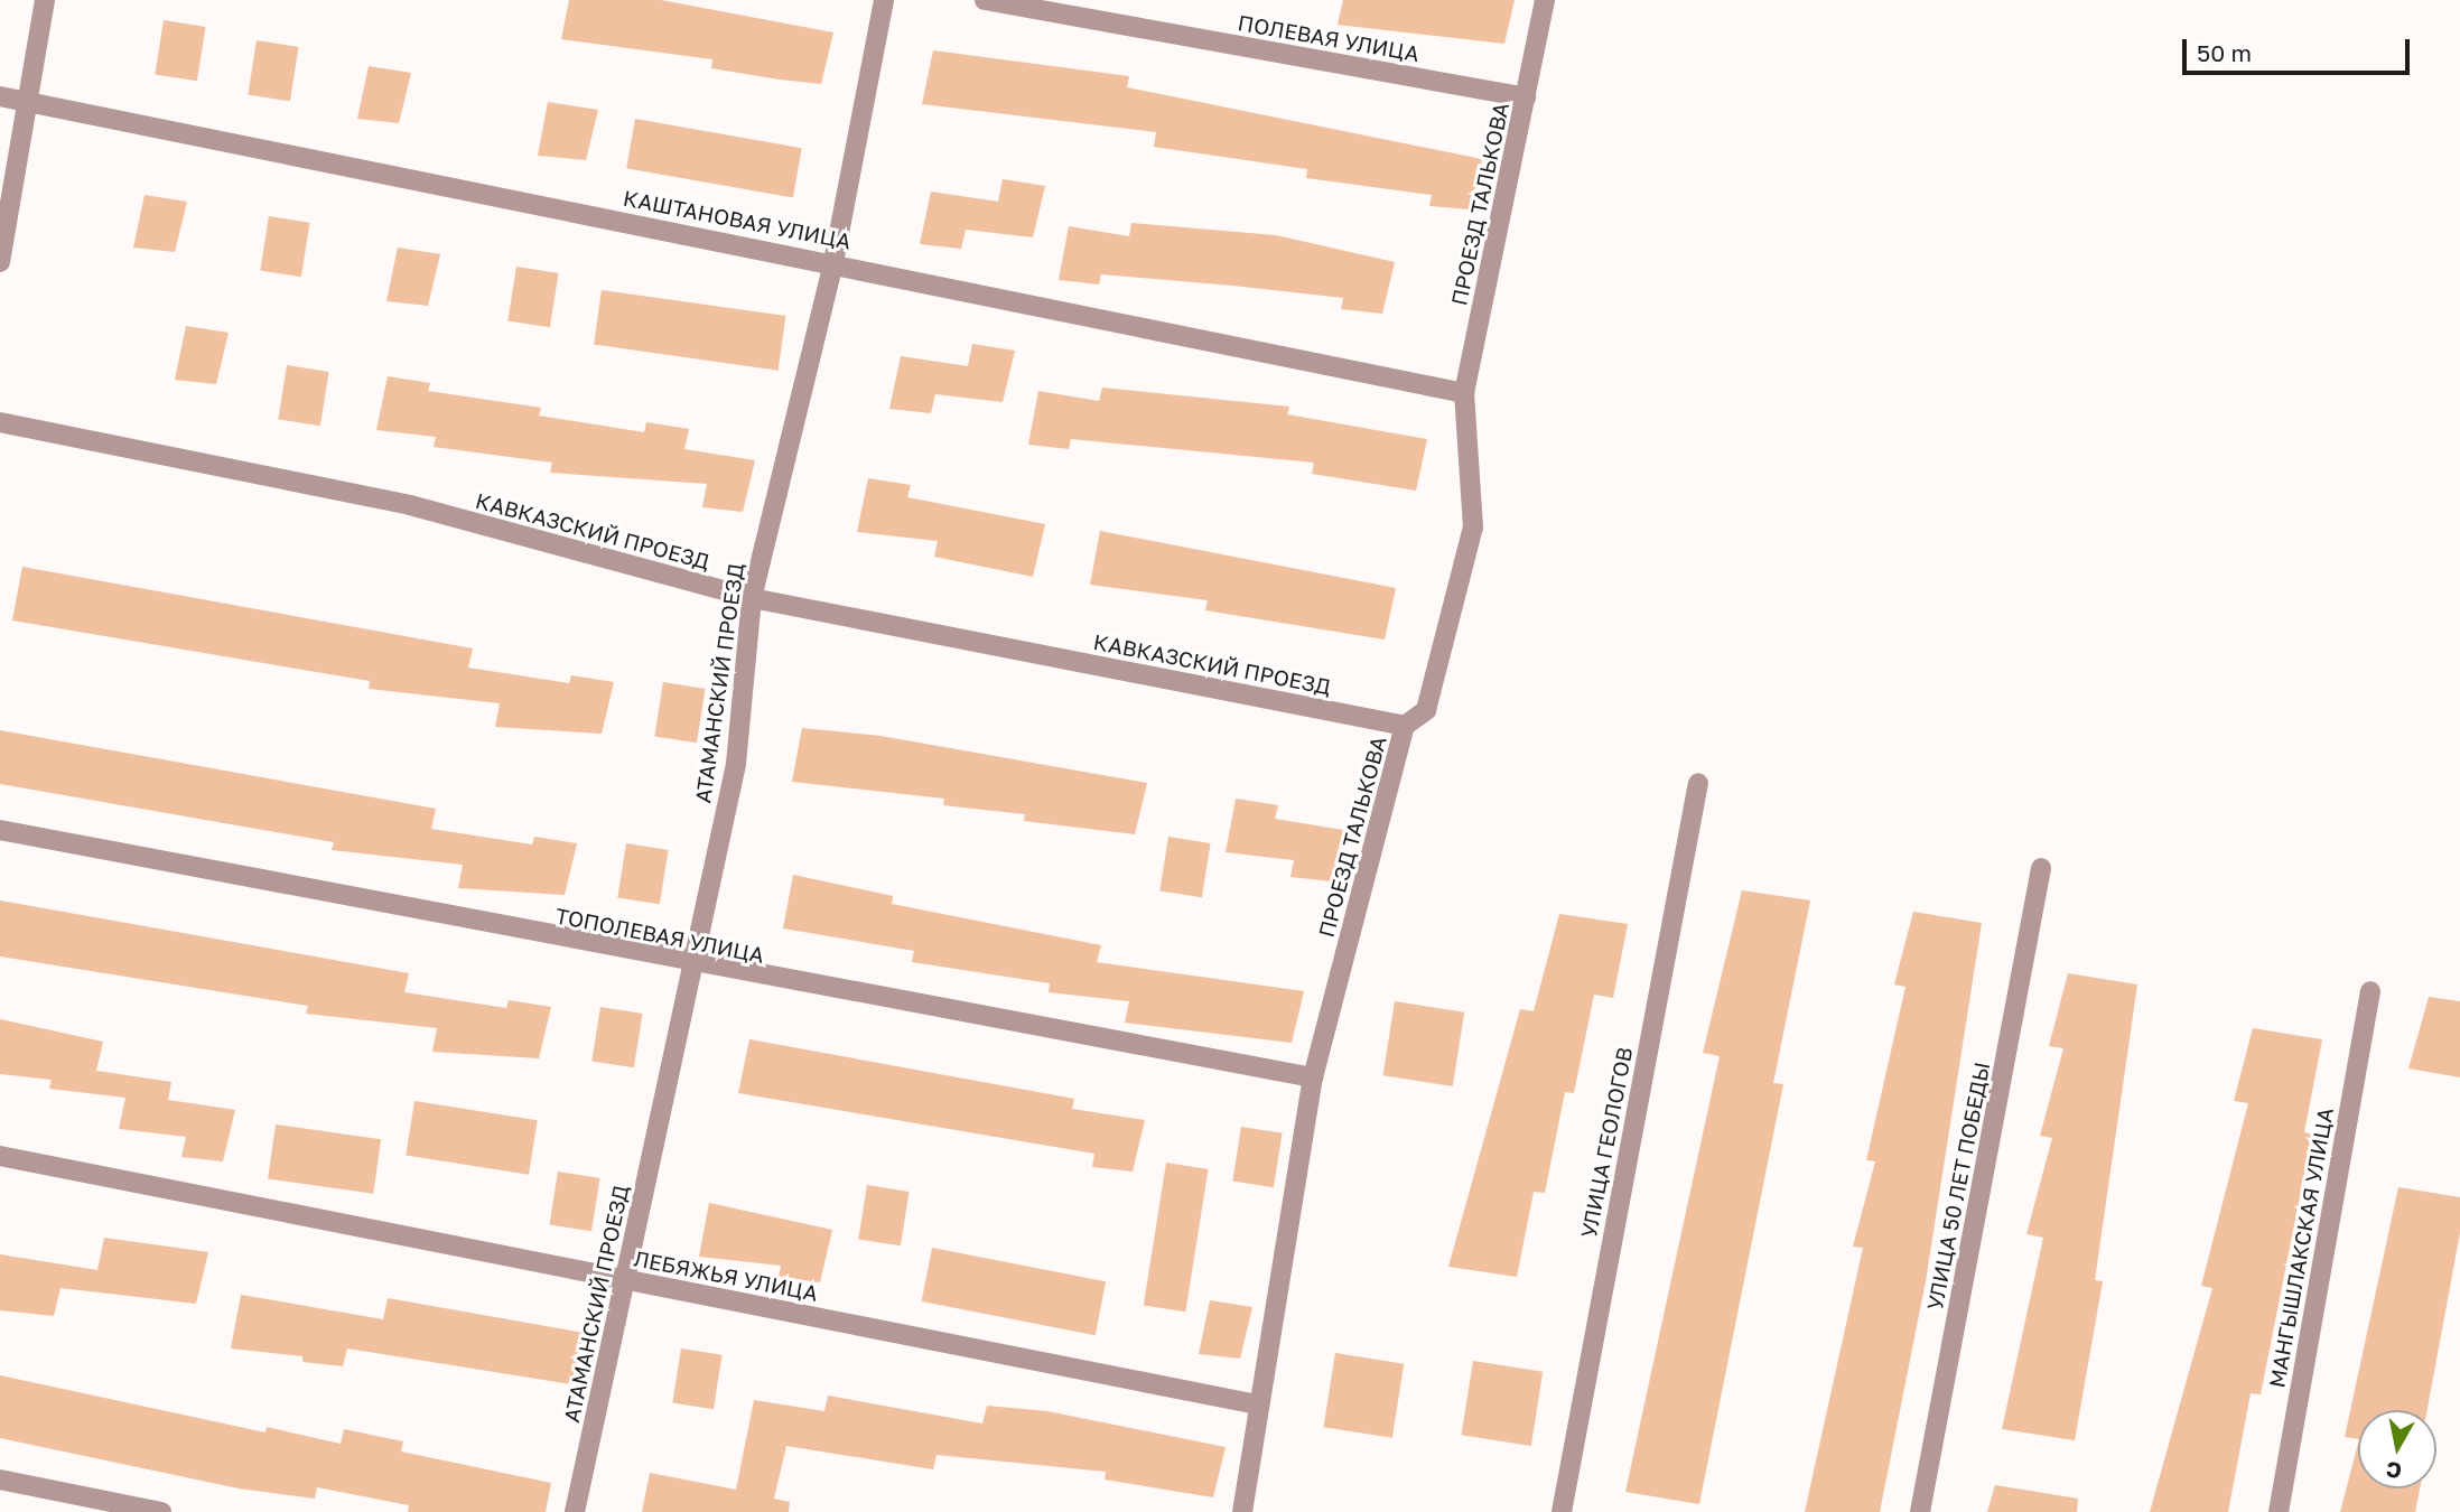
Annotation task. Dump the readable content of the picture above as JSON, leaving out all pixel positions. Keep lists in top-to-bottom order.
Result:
{
  "streets": {
    "street": [
      "ПОЛЕВАЯ УЛИЦА",
      "ПРОЕЗД ТАЛЬКОВА",
      "КАШТАНОВАЯ УЛИЦА",
      "КАВКАЗСКИЙ ПРОЕЗД",
      "АТАМАНСКИЙ ПРОЕЗД",
      "ТОПОЛЕВАЯ УЛИЦА",
      "УЛИЦА ГЕОЛОГОВ",
      "УЛИЦА 50 ЛЕТ ПОБЕДЫ",
      "МАНГЫШЛАКСКАЯ УЛИЦА",
      "ЛЕБЯЖЬЯ УЛИЦА"
    ]
  },
  "crossings": [
    ["ПОЛЕВАЯ УЛИЦА", "ПРОЕЗД ТАЛЬКОВА"],
    ["ПРОЕЗД ТАЛЬКОВА", "КАШТАНОВАЯ УЛИЦА"],
    ["ПРОЕЗД ТАЛЬКОВА", "КАВКАЗСКИЙ ПРОЕЗД"],
    ["ПРОЕЗД ТАЛЬКОВА", "ТОПОЛЕВАЯ УЛИЦА"],
    ["ПРОЕЗД ТАЛЬКОВА", "ЛЕБЯЖЬЯ УЛИЦА"],
    ["КАШТАНОВАЯ УЛИЦА", "АТАМАНСКИЙ ПРОЕЗД"],
    ["КАВКАЗСКИЙ ПРОЕЗД", "АТАМАНСКИЙ ПРОЕЗД"],
    ["АТАМАНСКИЙ ПРОЕЗД", "ТОПОЛЕВАЯ УЛИЦА"],
    ["АТАМАНСКИЙ ПРОЕЗД", "ЛЕБЯЖЬЯ УЛИЦА"]
  ],
  "scale_bar": "50 m",
  "north": "bottom"
}
